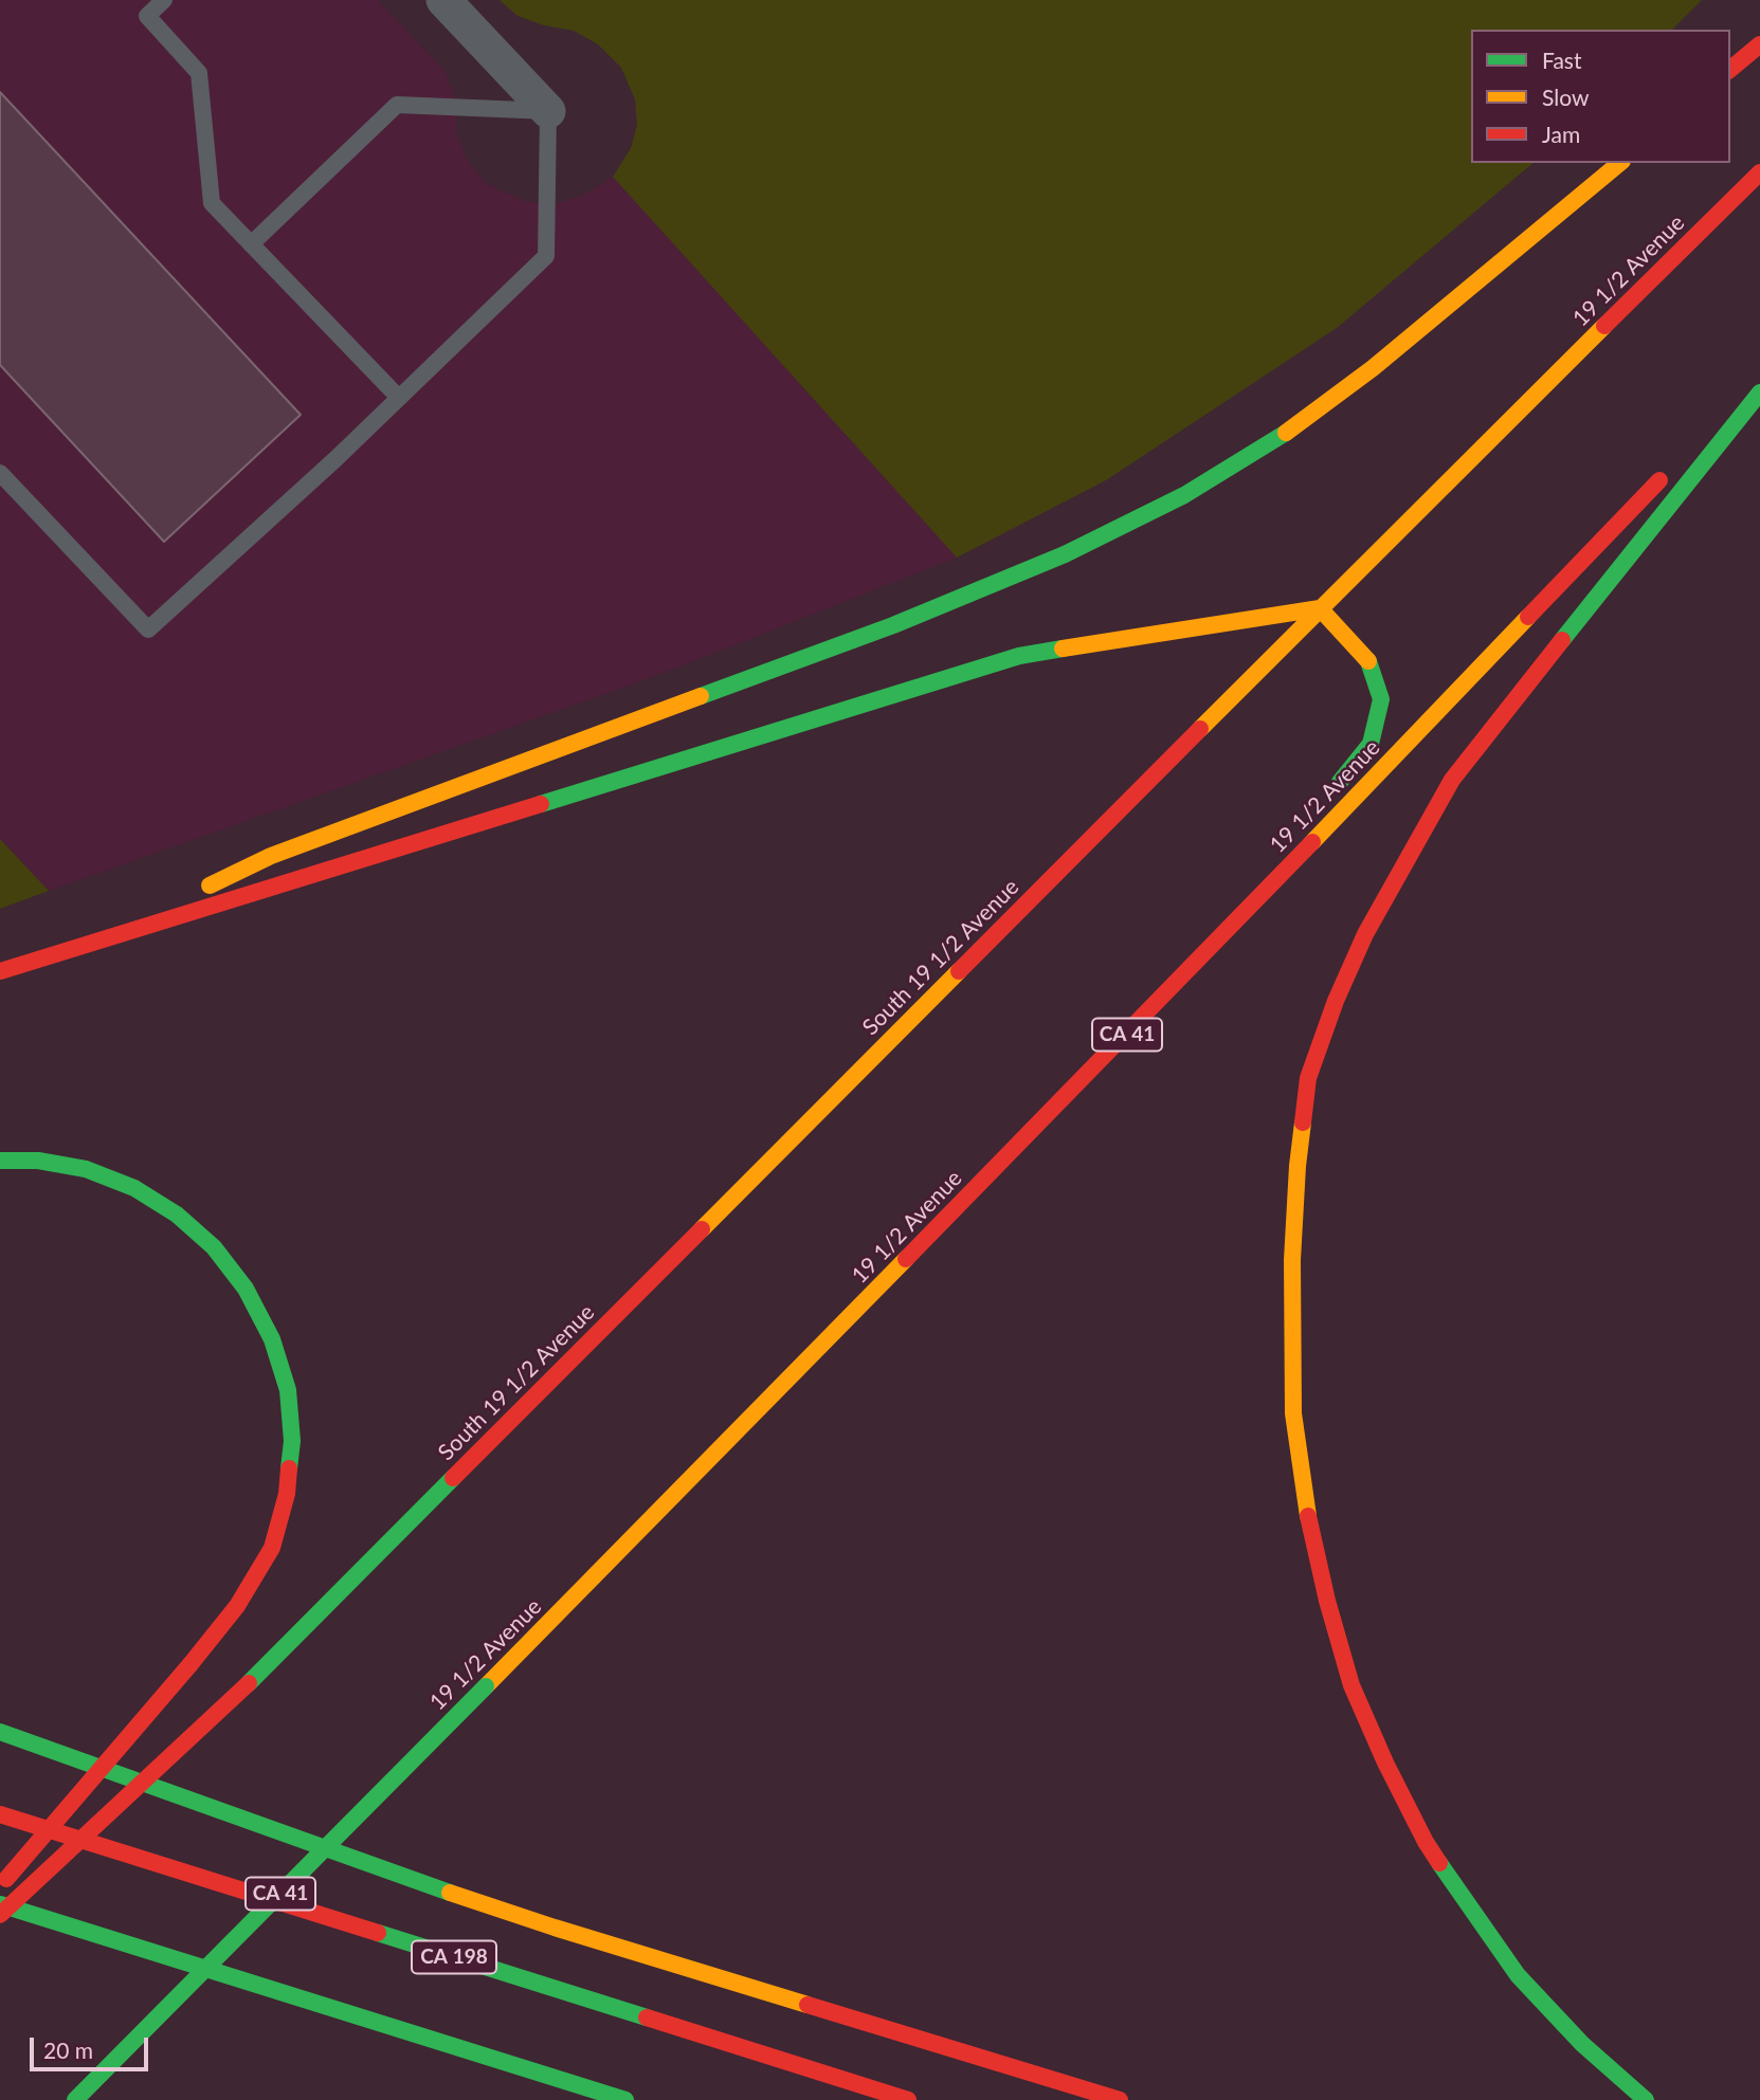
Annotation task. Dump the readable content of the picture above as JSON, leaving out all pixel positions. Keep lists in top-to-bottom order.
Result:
{
  "streets": {
    "highway": [
      "19 1/2 Avenue",
      "South 19 1/2 Avenue",
      "CA 41",
      "CA 198"
    ]
  },
  "crossings": [
    ["19 1/2 Avenue", "South 19 1/2 Avenue"]
  ],
  "legend": ["Fast", "Slow", "Jam"],
  "scale_bar": "20 m"
}
